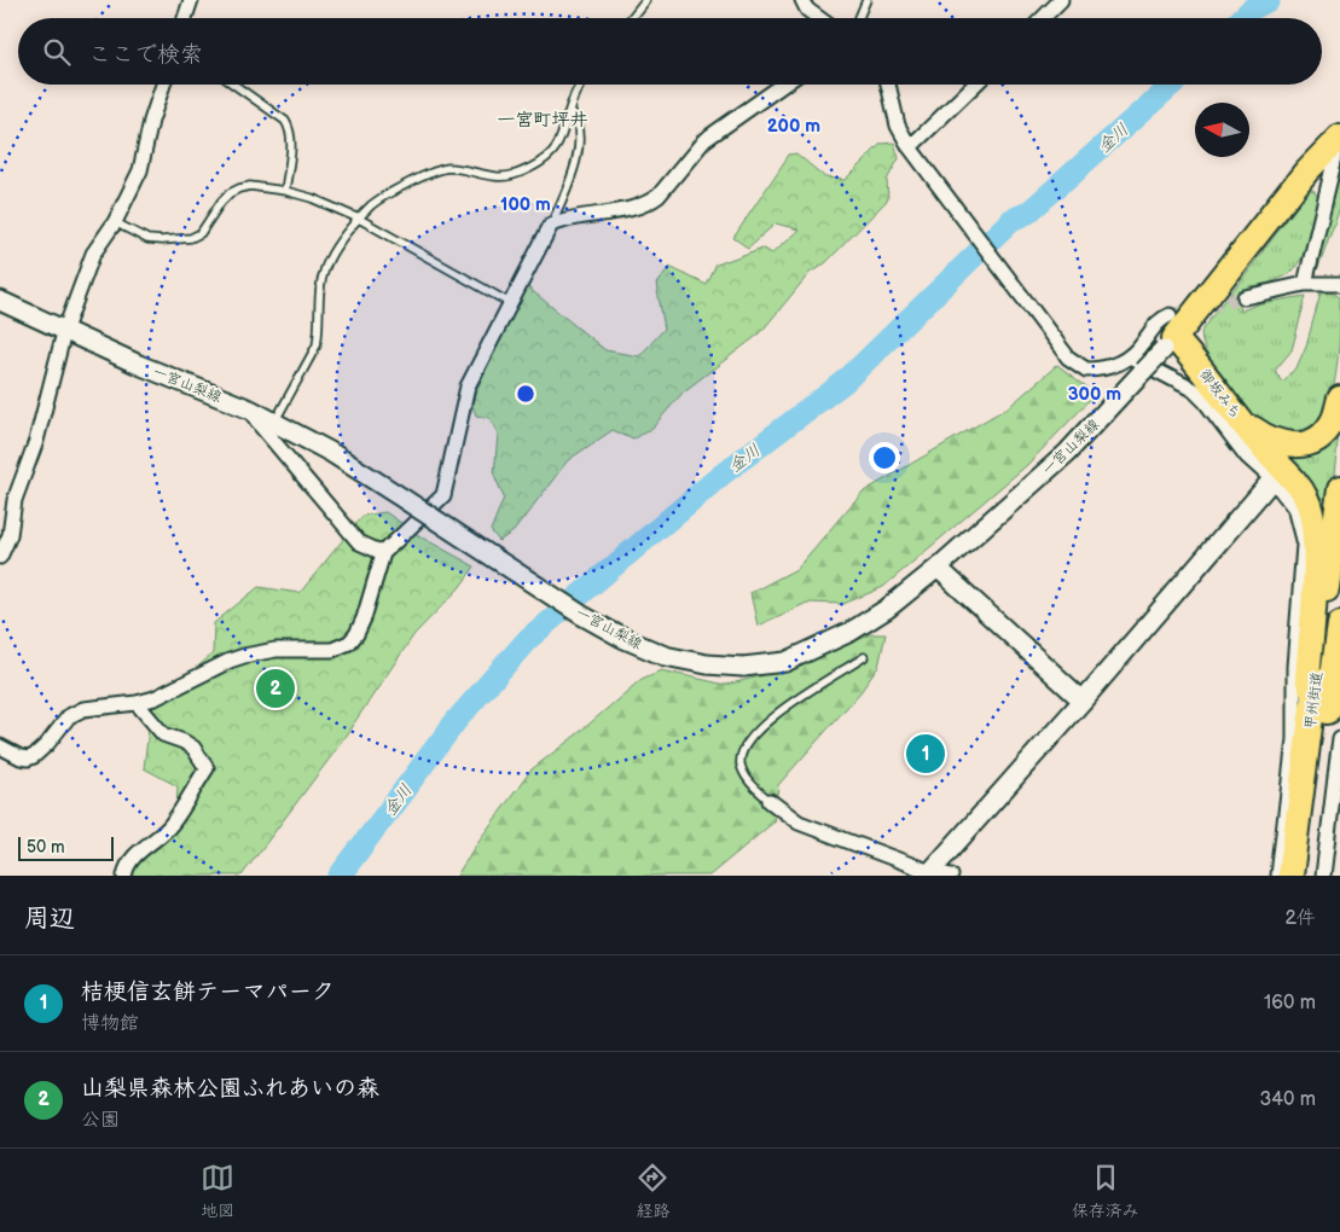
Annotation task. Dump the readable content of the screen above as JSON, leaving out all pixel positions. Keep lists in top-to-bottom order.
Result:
{
  "streets": {
    "highway": ["御坂みち", "甲州街道"],
    "main road": ["一宮山梨線"]
  },
  "crossings": [
    ["一宮山梨線", "御坂みち"],
    ["御坂みち", "甲州街道"]
  ],
  "districts": ["一宮町坪井"],
  "water": ["金川"],
  "scale_bar": "50 m",
  "north": "left",
  "page": {
    "search": "ここで検索",
    "pins": ["2", "1"],
    "scale": "50 m",
    "heading": ["周辺", "2件"],
    "list": [
      {
        "mark": "1",
        "name": "桔梗信玄餅テーマパーク",
        "note": "博物館",
        "value": "160 m"
      },
      {
        "mark": "2",
        "name": "山梨県森林公園ふれあいの森",
        "note": "公園",
        "value": "340 m"
      }
    ],
    "nav": ["地図", "経路", "保存済み"]
  },
  "rings": ["200 m", "100 m", "300 m"]
}
